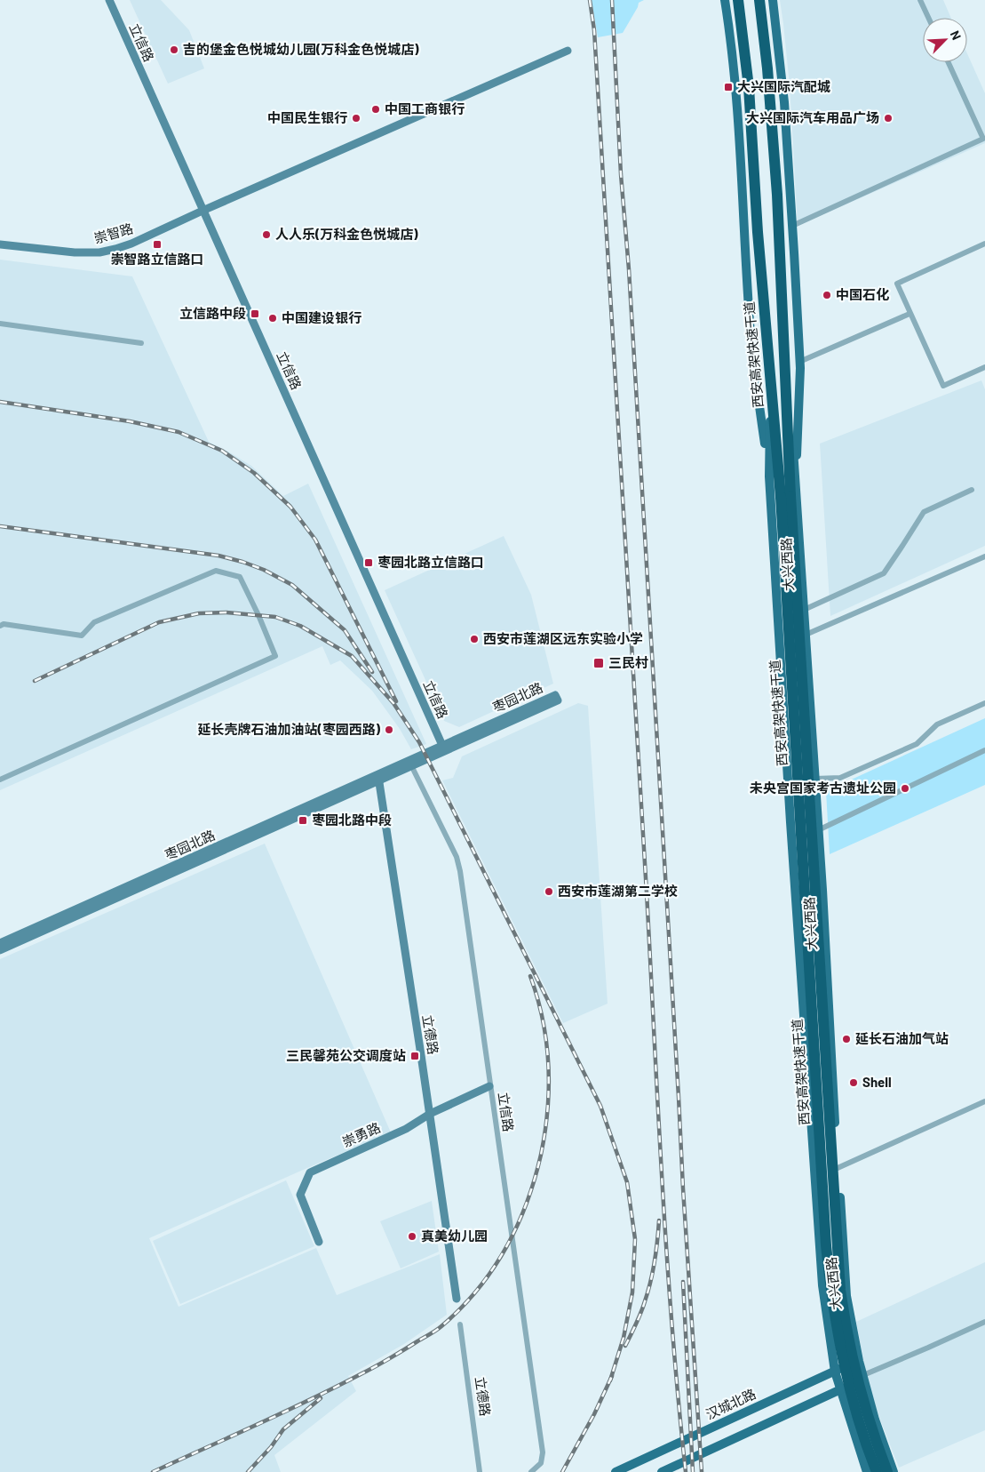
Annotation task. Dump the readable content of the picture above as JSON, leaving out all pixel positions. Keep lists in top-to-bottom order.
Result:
{
  "streets": {
    "highway": ["西安高架快速干道"],
    "main road": ["大兴西路", "汉城北路"],
    "street": [
      "立信路",
      "崇智路",
      "枣园北路",
      "立德路",
      "崇勇路"
    ]
  },
  "crossings": [
    ["立信路", "崇智路"],
    ["立信路", "枣园北路"],
    ["立信路", "崇勇路"],
    ["西安高架快速干道", "大兴西路"],
    ["大兴西路", "汉城北路"],
    ["枣园北路", "立德路"],
    ["立德路", "崇勇路"]
  ],
  "places": {
    "other": [
      "吉的堡金色悦城幼儿园(万科金色悦城店)",
      "中国工商银行",
      "中国民生银行",
      "大兴国际汽车用品广场",
      "人人乐(万科金色悦城店)",
      "中国石化",
      "中国建设银行",
      "西安市莲湖区远东实验小学",
      "延长壳牌石油加油站(枣园西路)",
      "未央宫国家考古遗址公园",
      "西安市莲湖第二学校",
      "延长石油加气站",
      "Shell",
      "真美幼儿园"
    ],
    "transit": [
      "大兴国际汽配城",
      "崇智路立信路口",
      "立信路中段",
      "枣园北路立信路口",
      "三民村",
      "枣园北路中段",
      "三民馨苑公交调度站"
    ]
  },
  "north": "top right"
}
